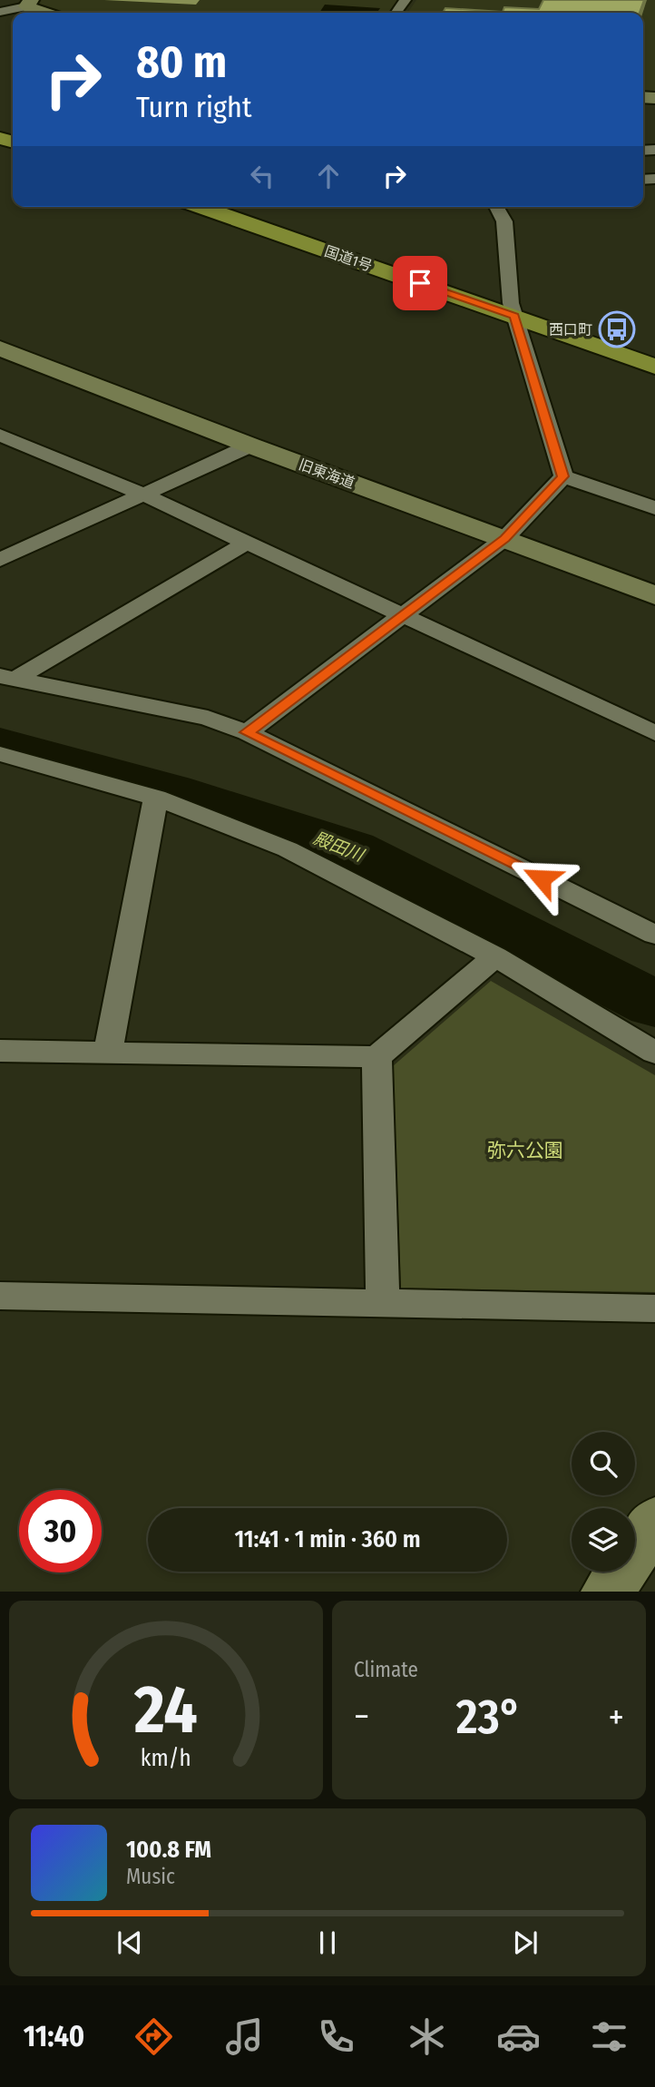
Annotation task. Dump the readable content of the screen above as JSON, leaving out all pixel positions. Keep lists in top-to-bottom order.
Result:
{
  "streets": {
    "highway": ["国道1号"],
    "street": ["旧東海道"]
  },
  "water": ["殿田川"],
  "parks": ["弥六公園"],
  "places": {
    "bus stop": ["西口町"]
  },
  "page": {
    "turn": ["80 m", "Turn right"],
    "limit": "30",
    "trip": "11:41 · 1 min · 360 m",
    "tile": "Climate",
    "heat": ["−", "23°", "+"],
    "song": ["100.8 FM", "Music"],
    "tabs": "11:40",
    "gauge": ["24", "km/h"]
  }
}
